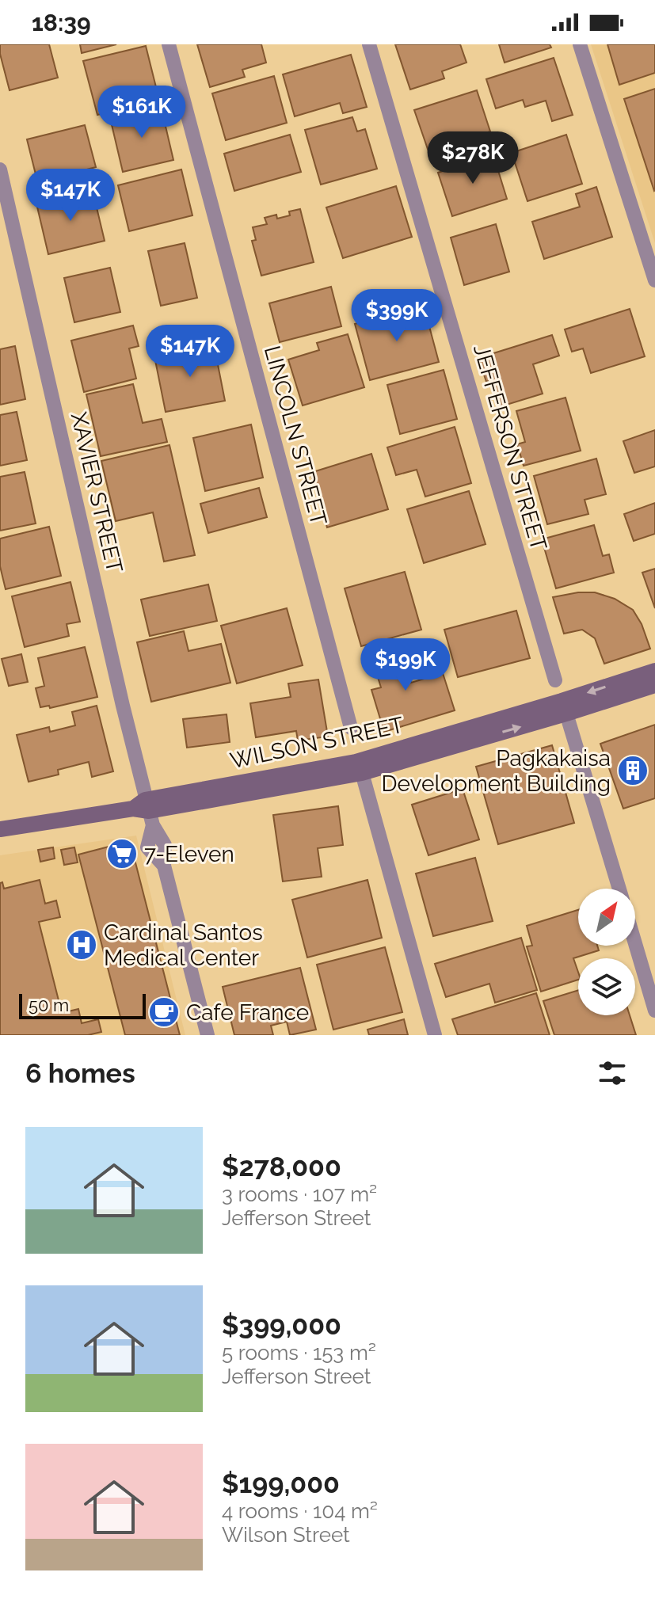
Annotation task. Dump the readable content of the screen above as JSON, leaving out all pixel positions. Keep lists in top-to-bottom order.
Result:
{
  "streets": {
    "main road": ["WILSON STREET"],
    "street": ["LINCOLN STREET", "JEFFERSON STREET", "XAVIER STREET"]
  },
  "crossings": [
    ["XAVIER STREET", "WILSON STREET"]
  ],
  "places": {
    "building": ["Pagkakaisa Development Building"],
    "supermarket": ["7-Eleven"],
    "hospital": ["Cardinal Santos Medical Center"],
    "cafe": ["Cafe France"]
  },
  "scale_bar": "50 m",
  "north": "top right",
  "page": {
    "status": "18:39",
    "price": [
      "$161K",
      "$278K",
      "$147K",
      "$399K",
      "$147K",
      "$199K"
    ],
    "scale": "50 m",
    "heading": "6 homes",
    "list": [
      {
        "name": "$278,000",
        "note": "3 rooms · 107 m² · Jefferson Street"
      },
      {
        "name": "$399,000",
        "note": "5 rooms · 153 m² · Jefferson Street"
      },
      {
        "name": "$199,000",
        "note": "4 rooms · 104 m² · Wilson Street"
      }
    ]
  }
}
